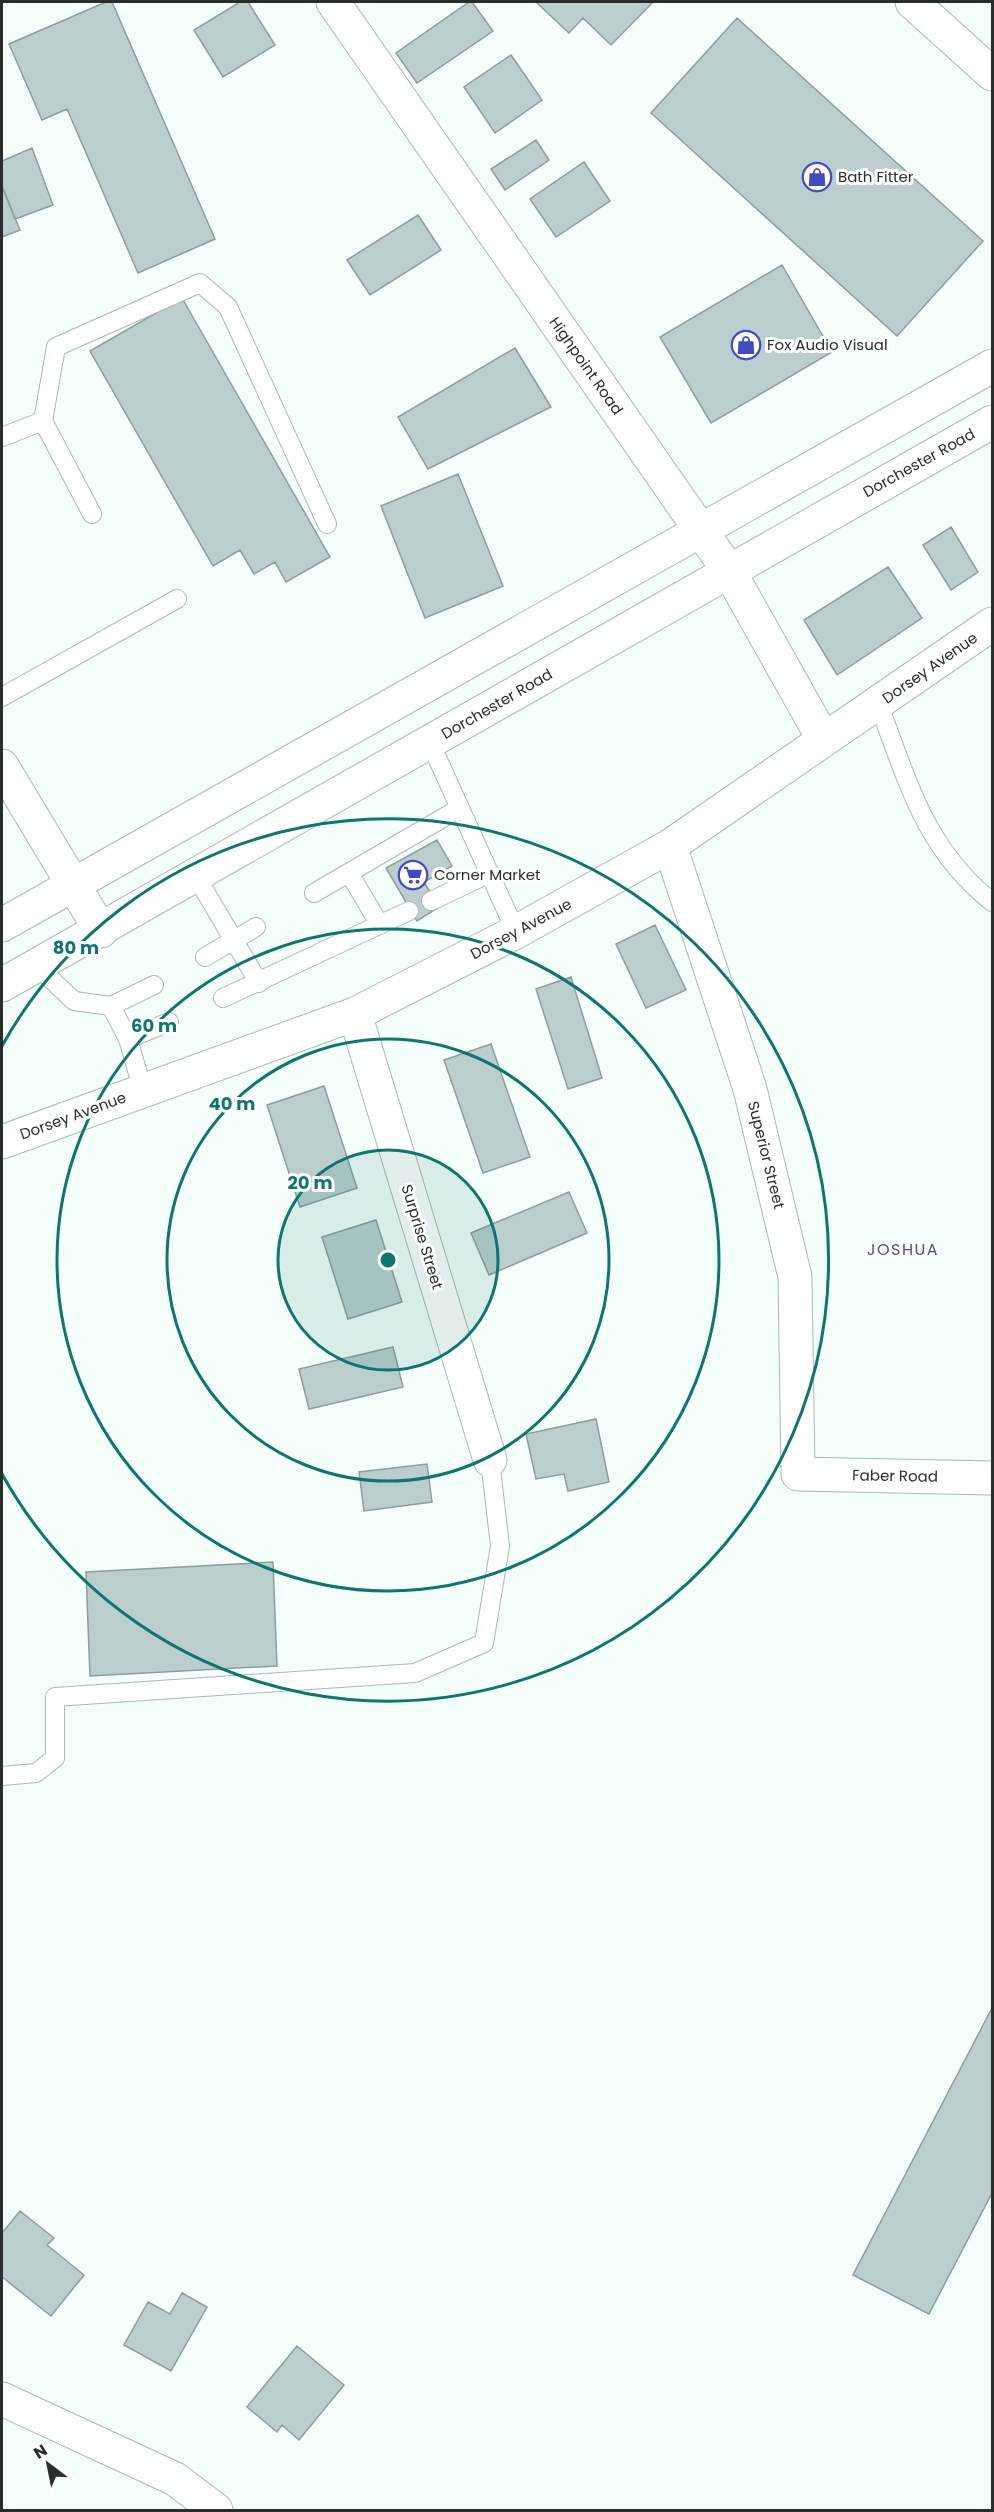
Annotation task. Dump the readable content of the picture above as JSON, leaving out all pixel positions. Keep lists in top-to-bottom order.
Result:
{
  "streets": {
    "street": [
      "Highpoint Road",
      "Dorchester Road",
      "Dorsey Avenue",
      "Superior Street",
      "Surprise Street",
      "Faber Road"
    ]
  },
  "crossings": [
    ["Highpoint Road", "Dorchester Road"],
    ["Highpoint Road", "Dorsey Avenue"],
    ["Dorsey Avenue", "Superior Street"],
    ["Dorsey Avenue", "Surprise Street"],
    ["Superior Street", "Faber Road"]
  ],
  "districts": ["JOSHUA"],
  "places": {
    "shop": ["Bath Fitter", "Fox Audio Visual"],
    "supermarket": ["Corner Market"]
  },
  "north": "top left",
  "rings": [
    "80 m",
    "60 m",
    "40 m",
    "20 m"
  ]
}
